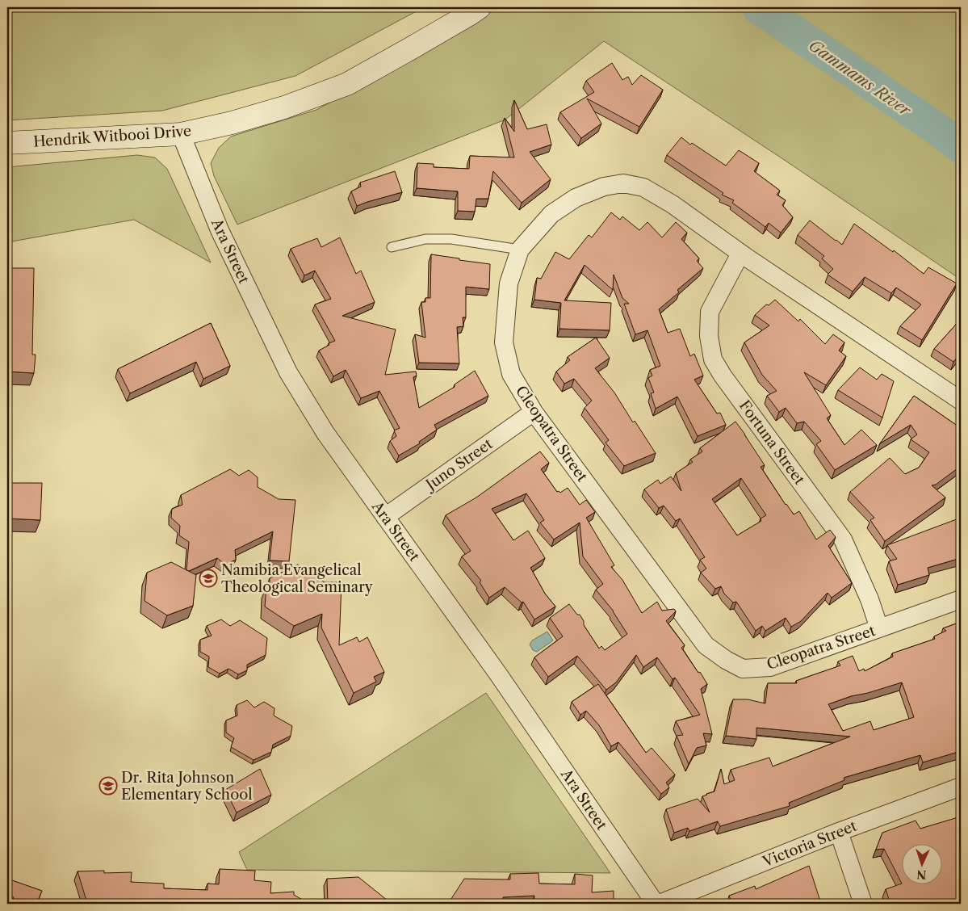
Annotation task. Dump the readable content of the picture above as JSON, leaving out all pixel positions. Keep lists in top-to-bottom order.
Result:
{
  "streets": {
    "main road": ["Hendrik Witbooi Drive"],
    "street": [
      "Ara Street",
      "Cleopatra Street",
      "Fortuna Street",
      "Juno Street",
      "Victoria Street"
    ]
  },
  "crossings": [
    ["Hendrik Witbooi Drive", "Ara Street"],
    ["Ara Street", "Juno Street"],
    ["Cleopatra Street", "Fortuna Street"],
    ["Cleopatra Street", "Juno Street"]
  ],
  "water": ["Gammams River"],
  "places": {
    "school or university": ["Namibia Evangelical Theological Seminary", "Dr. Rita Johnson Elementary School"]
  },
  "north": "bottom"
}
